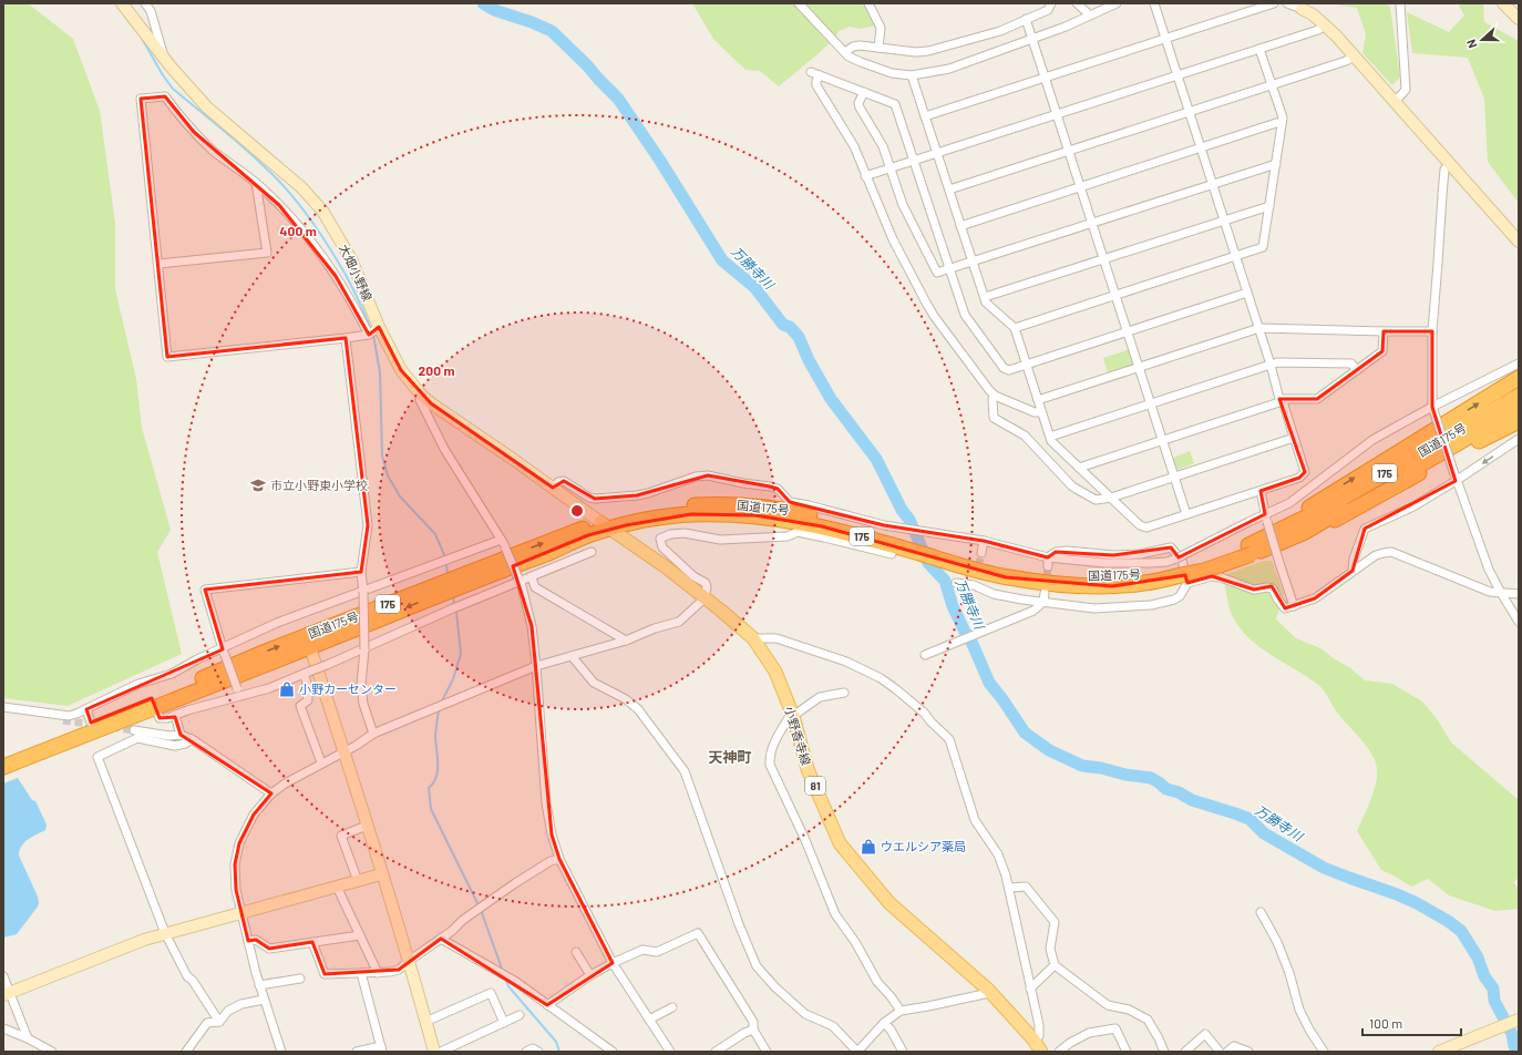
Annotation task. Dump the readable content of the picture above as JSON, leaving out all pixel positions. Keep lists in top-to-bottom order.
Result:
{
  "streets": {
    "highway": ["国道175号", "175"],
    "main road": ["小野香寺線", "81"],
    "street": ["大畑小野線"]
  },
  "crossings": [
    ["大畑小野線", "国道175号"],
    ["大畑小野線", "小野香寺線"],
    ["国道175号", "小野香寺線"]
  ],
  "districts": ["天神町"],
  "water": ["万勝寺川"],
  "places": {
    "school or university": ["市立小野東小学校"],
    "shop": ["小野カーセンター", "ウエルシア薬局"]
  },
  "scale_bar": "100 m",
  "north": "left",
  "rings": ["400 m", "200 m"]
}
